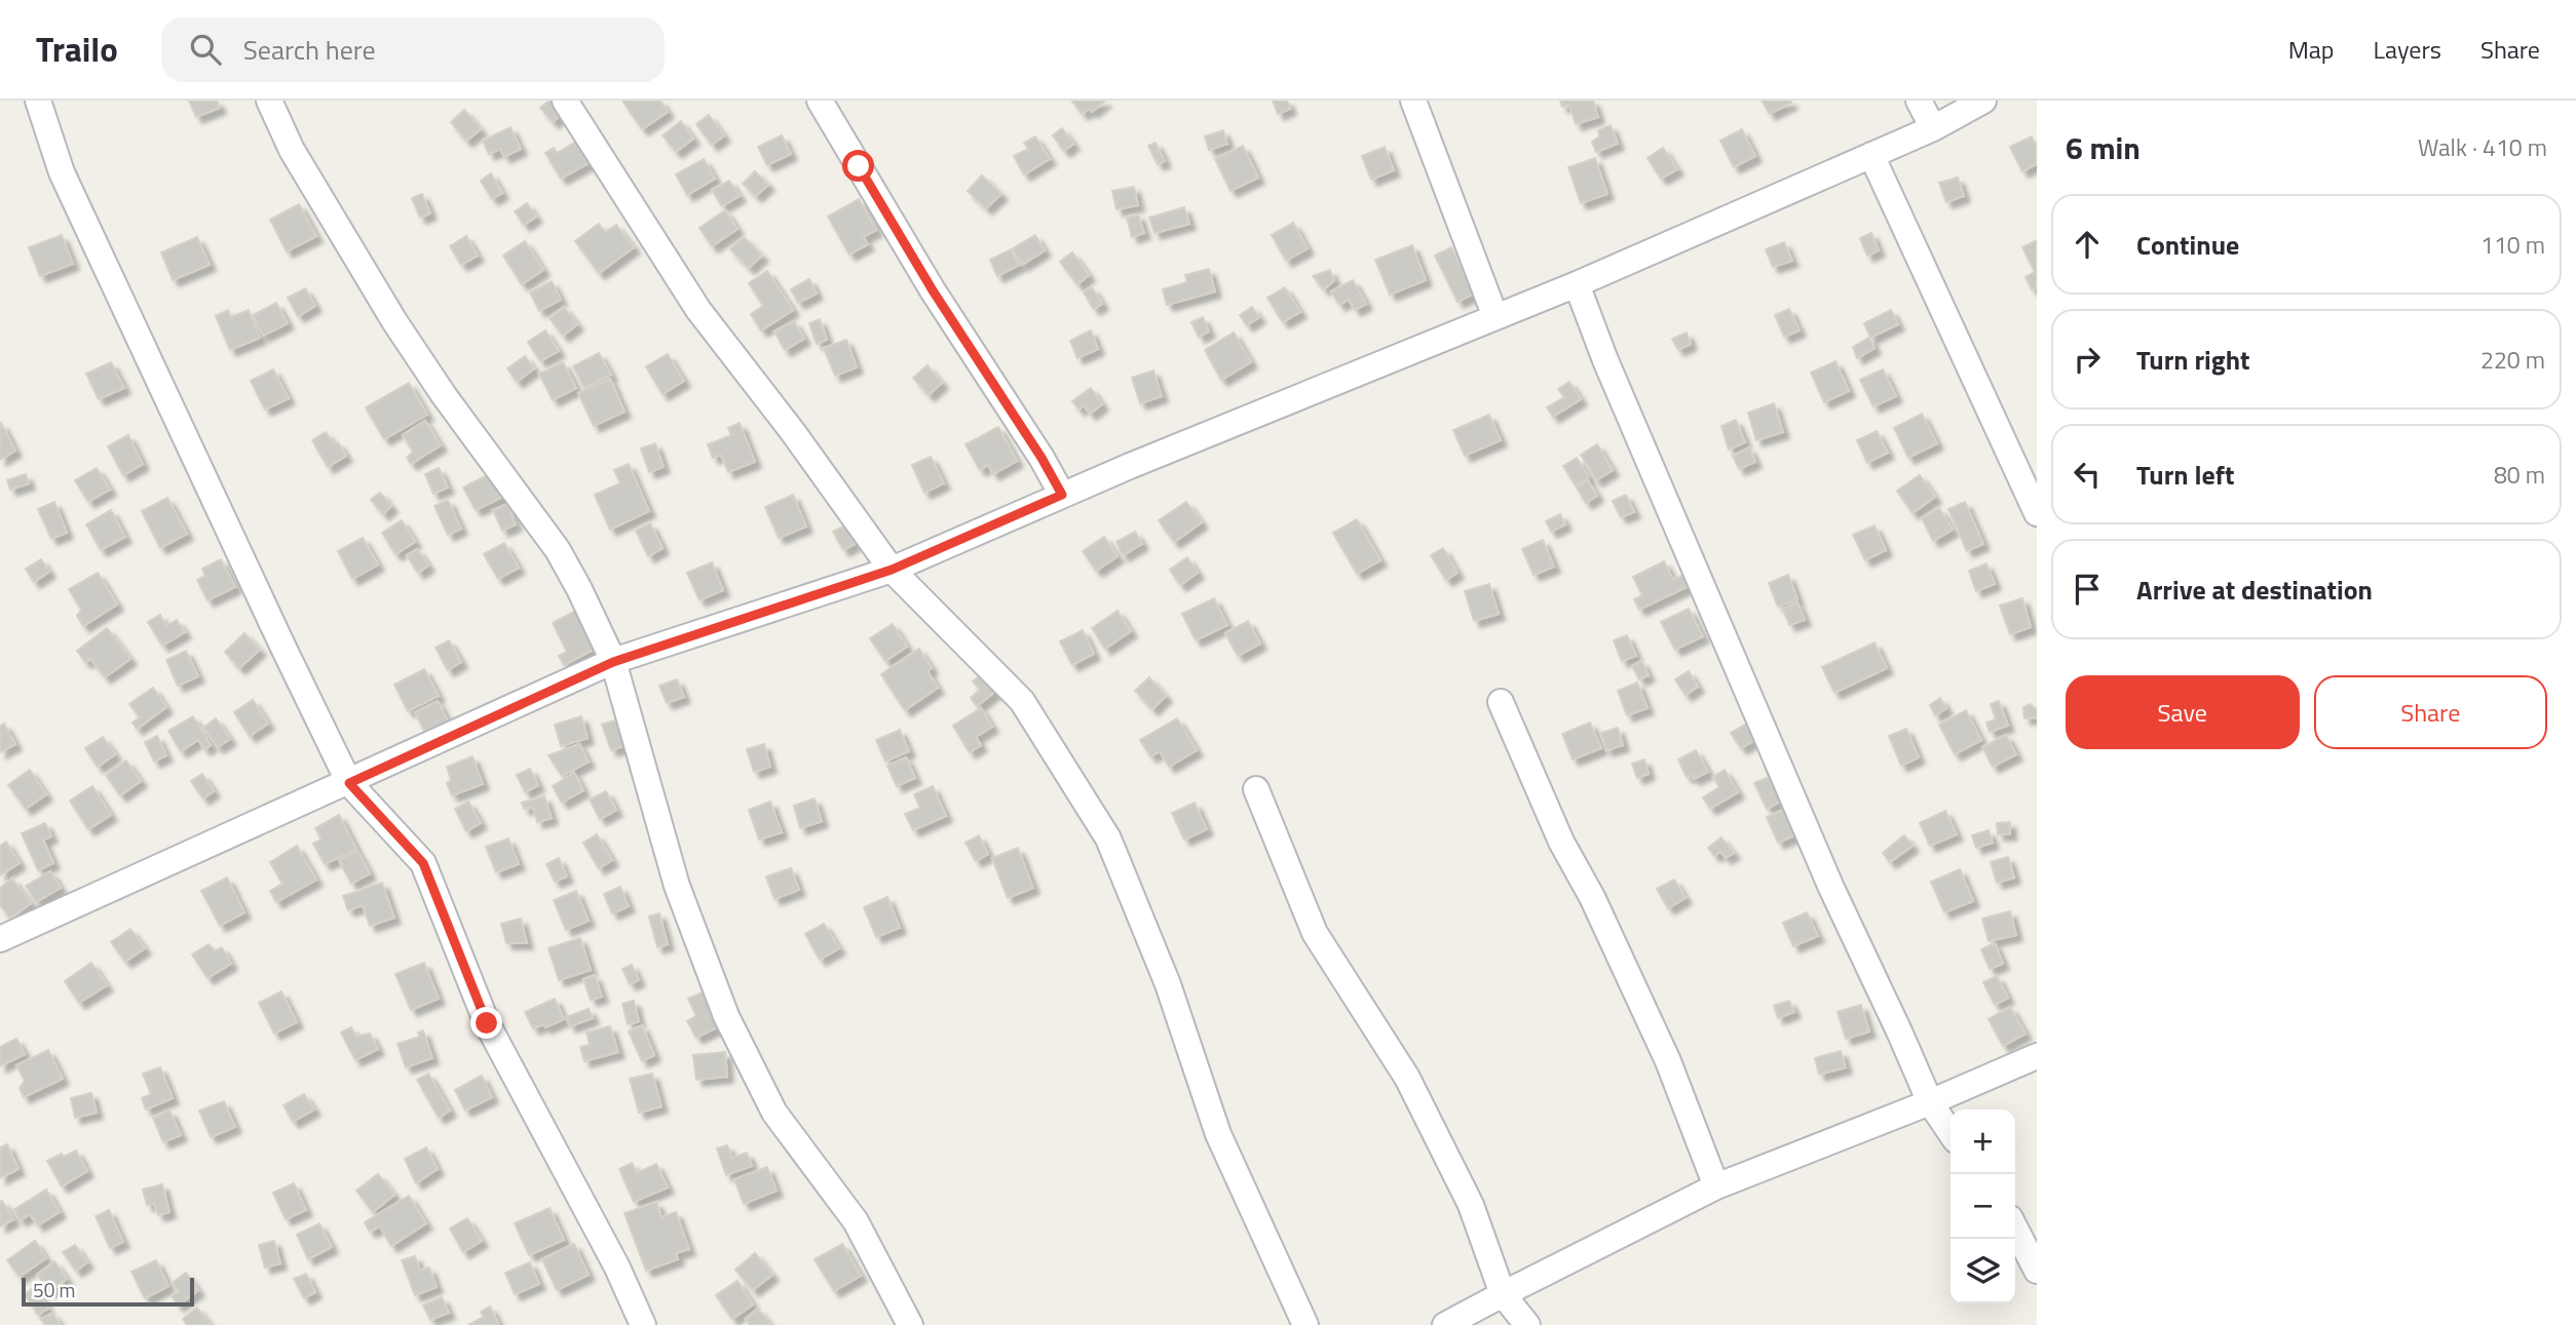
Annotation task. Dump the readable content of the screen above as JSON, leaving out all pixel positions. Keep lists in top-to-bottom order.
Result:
{
  "scale_bar": "50 m",
  "page": {
    "header": "Trailo",
    "search": "Search here",
    "nav": ["Map", "Layers", "Share"],
    "heading": ["6 min", "Walk · 410 m"],
    "list": [
      ["Continue", "110 m"],
      ["Turn right", "220 m"],
      ["Turn left", "80 m"],
      "Arrive at destination"
    ],
    "buttons": ["Save", "Share"],
    "map_buttons": ["+", "−"],
    "scale": "50 m"
  }
}
